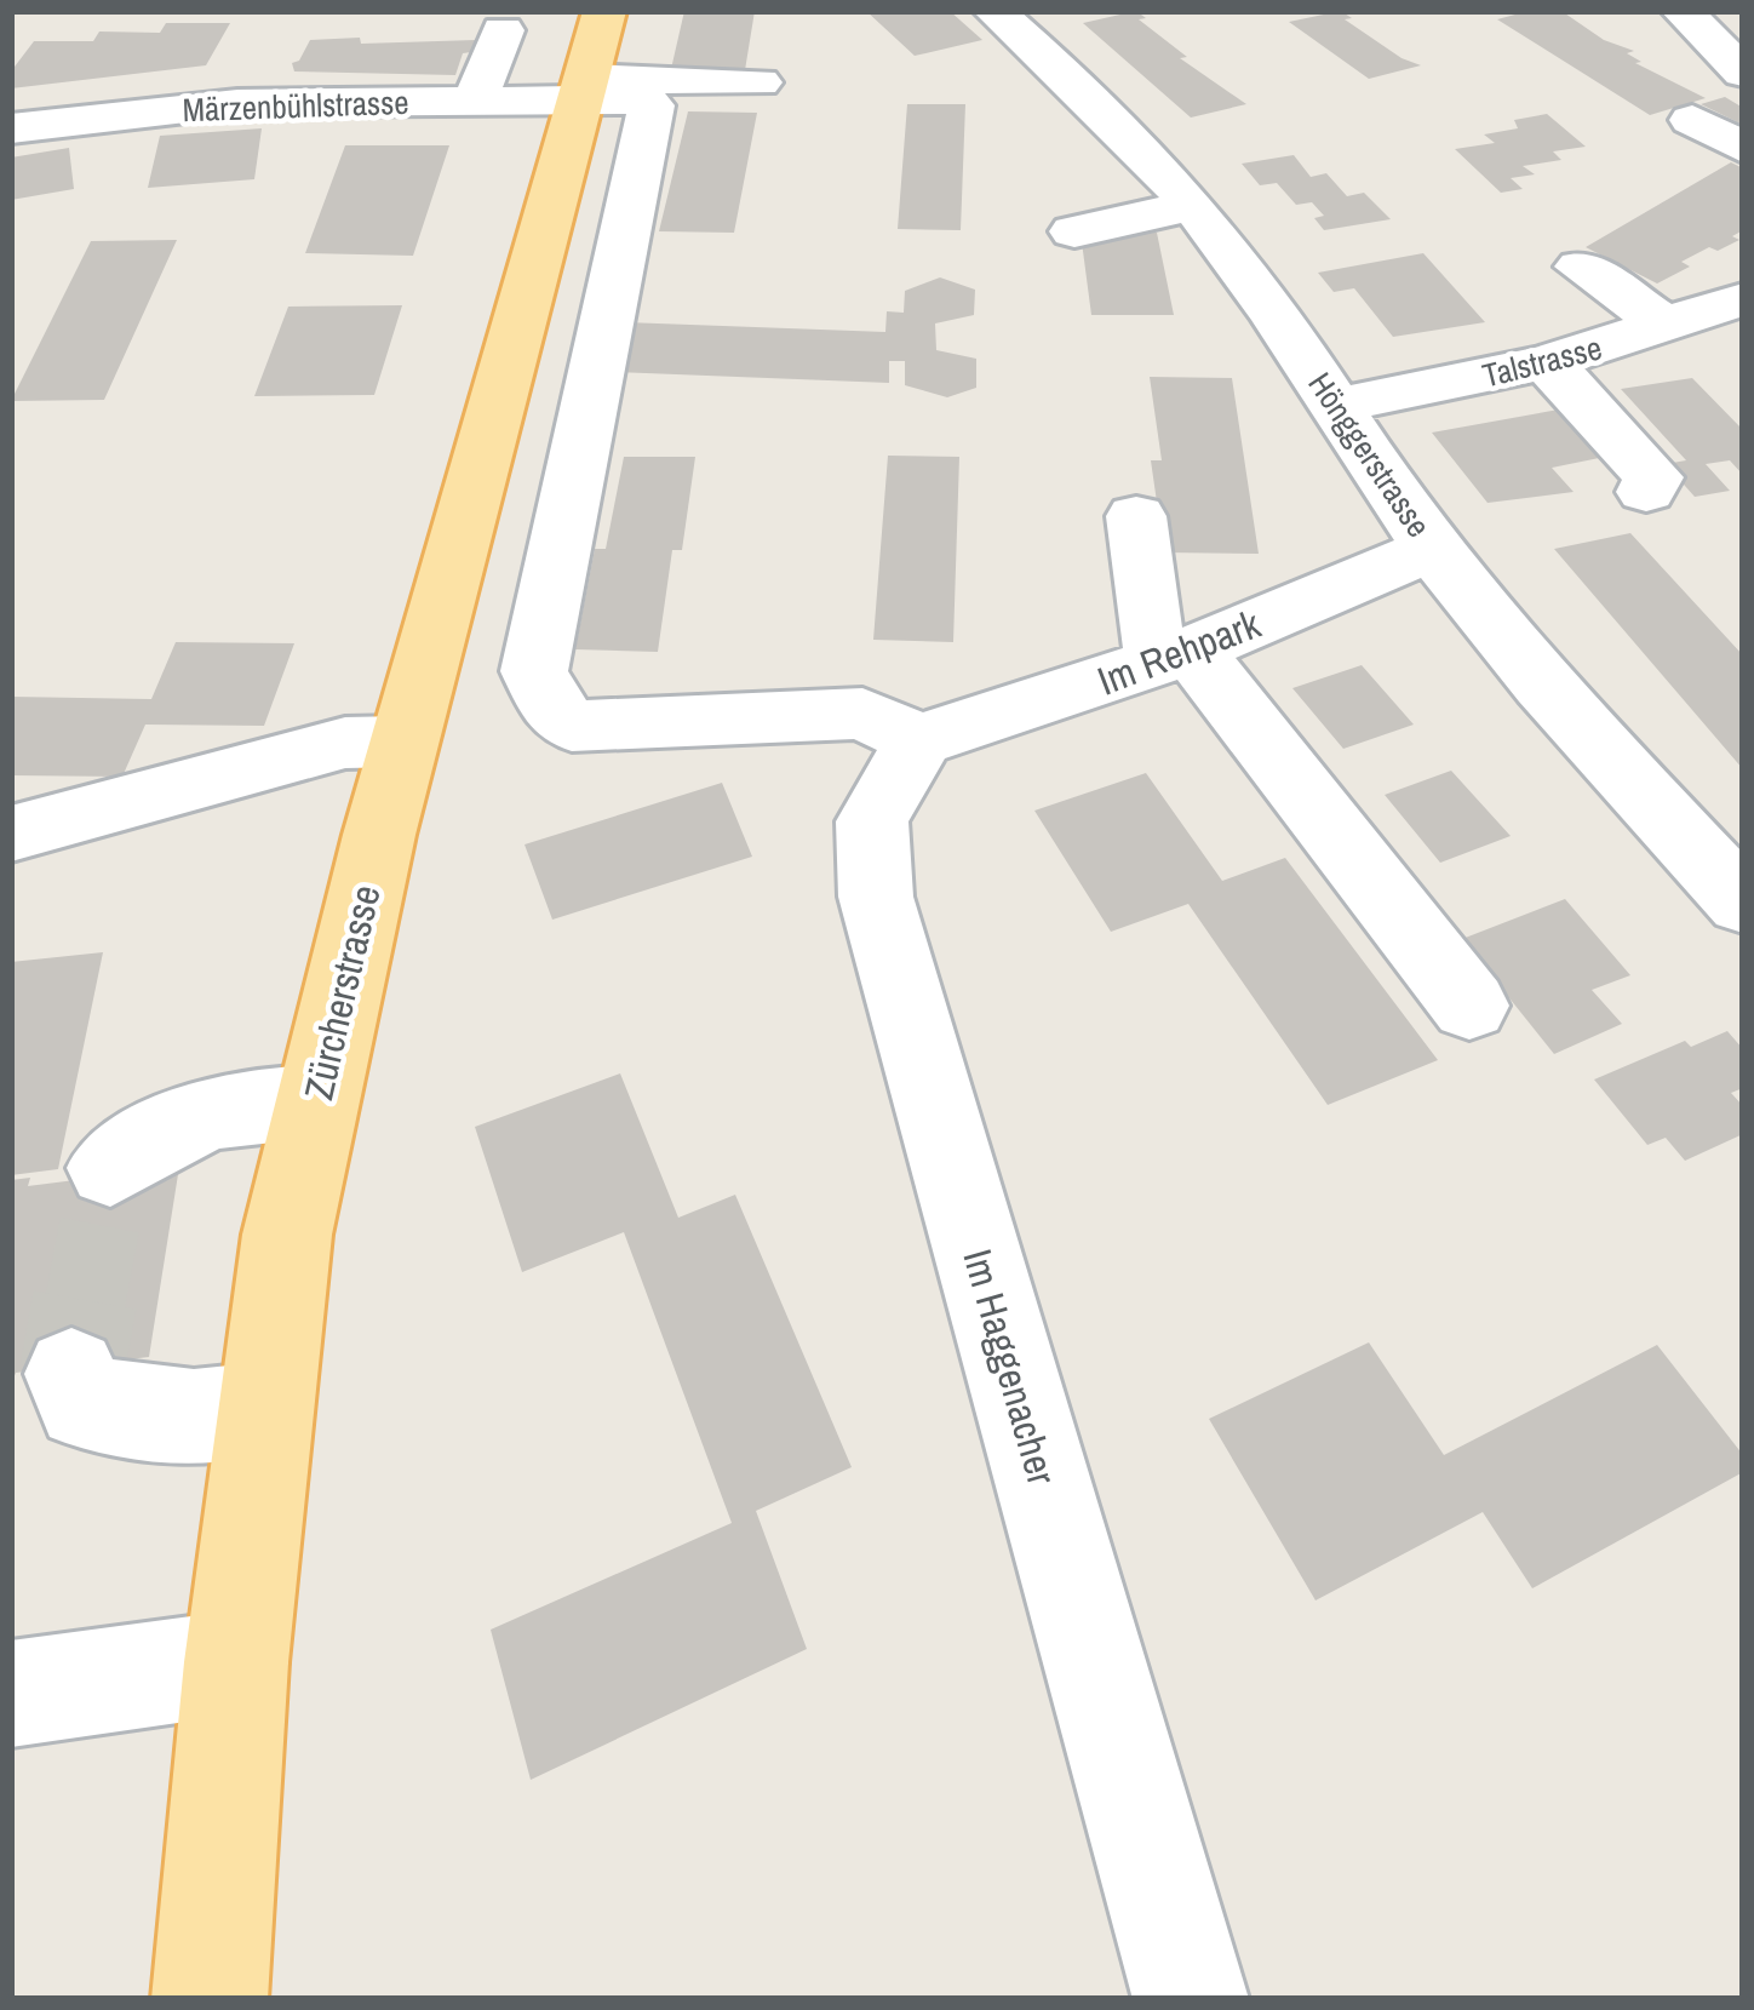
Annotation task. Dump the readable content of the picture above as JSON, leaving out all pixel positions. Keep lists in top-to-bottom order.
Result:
{
  "streets": {
    "main road": ["Zürcherstrasse"],
    "street": [
      "Märzenbühlstrasse",
      "Talstrasse",
      "Hönggerstrasse",
      "Im Rehpark",
      "Im Haggenacher"
    ]
  },
  "crossings": [
    ["Märzenbühlstrasse", "Zürcherstrasse"],
    ["Talstrasse", "Hönggerstrasse"],
    ["Hönggerstrasse", "Im Rehpark"],
    ["Im Rehpark", "Im Haggenacher"]
  ]
}
